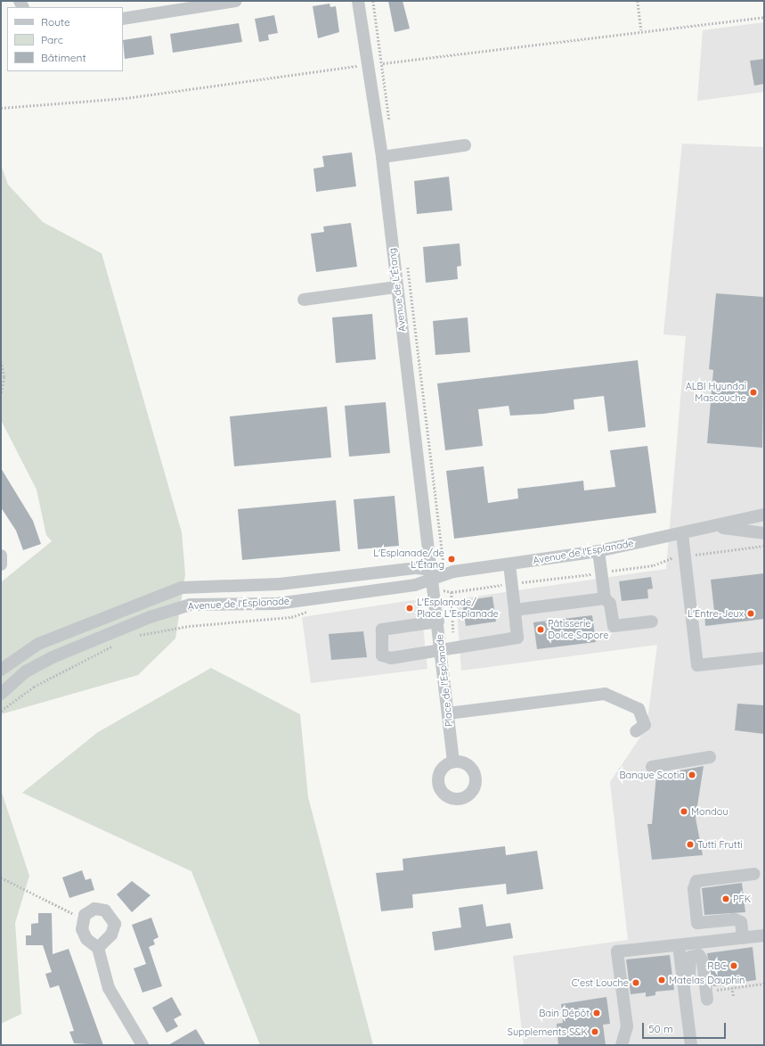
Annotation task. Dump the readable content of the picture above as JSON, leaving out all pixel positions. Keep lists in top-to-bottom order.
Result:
{
  "streets": {
    "street": ["Avenue de L'Étang", "Avenue de l'Esplanade", "Place de l'Esplanade"]
  },
  "crossings": [
    ["Avenue de L'Étang", "Avenue de l'Esplanade"],
    ["Avenue de L'Étang", "Place de l'Esplanade"],
    ["Avenue de l'Esplanade", "Place de l'Esplanade"]
  ],
  "places": [
    "ALBI Hyundai Mascouche",
    "L'Esplanade/de L'Étang",
    "L'Esplanade/ Place L'Esplanade",
    "L'Entre-Jeux",
    "Pâtisserie Dolce Sapore",
    "Banque Scotia",
    "Mondou",
    "Tutti Frutti",
    "PFK",
    "RBC",
    "Matelas Dauphin",
    "C'est Louche",
    "Bain Dépôt",
    "Supplements S&K"
  ],
  "legend": ["Route", "Parc", "Bâtiment"],
  "scale_bar": "50 m"
}
